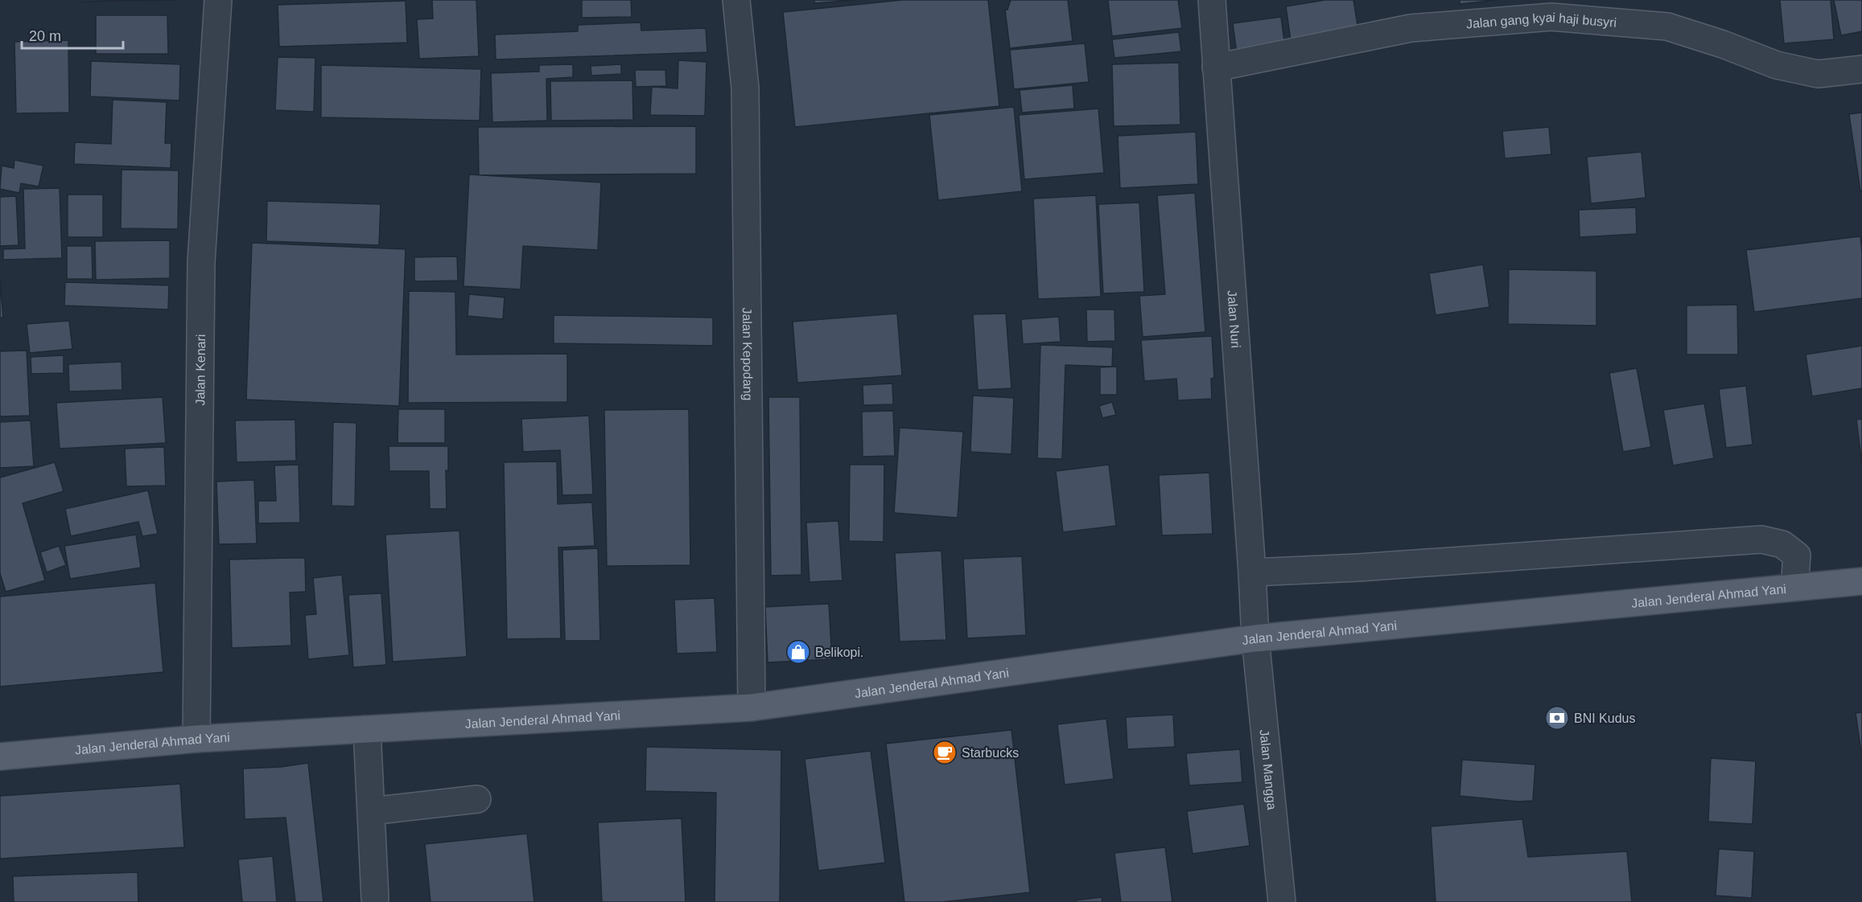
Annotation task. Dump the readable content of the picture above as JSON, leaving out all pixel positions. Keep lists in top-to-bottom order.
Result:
{
  "streets": {
    "main road": ["Jalan Jenderal Ahmad Yani"],
    "street": [
      "Jalan gang kyai haji busyri",
      "Jalan Nuri",
      "Jalan Kepodang",
      "Jalan Kenari",
      "Jalan Mangga"
    ]
  },
  "crossings": [
    ["Jalan gang kyai haji busyri", "Jalan Nuri"],
    ["Jalan Nuri", "Jalan Jenderal Ahmad Yani"],
    ["Jalan Nuri", "Jalan Mangga"],
    ["Jalan Kepodang", "Jalan Jenderal Ahmad Yani"],
    ["Jalan Kenari", "Jalan Jenderal Ahmad Yani"],
    ["Jalan Jenderal Ahmad Yani", "Jalan Mangga"]
  ],
  "places": {
    "shop": ["Belikopi."],
    "bank": ["BNI Kudus"],
    "cafe": ["Starbucks"]
  },
  "scale_bar": "20 m"
}
